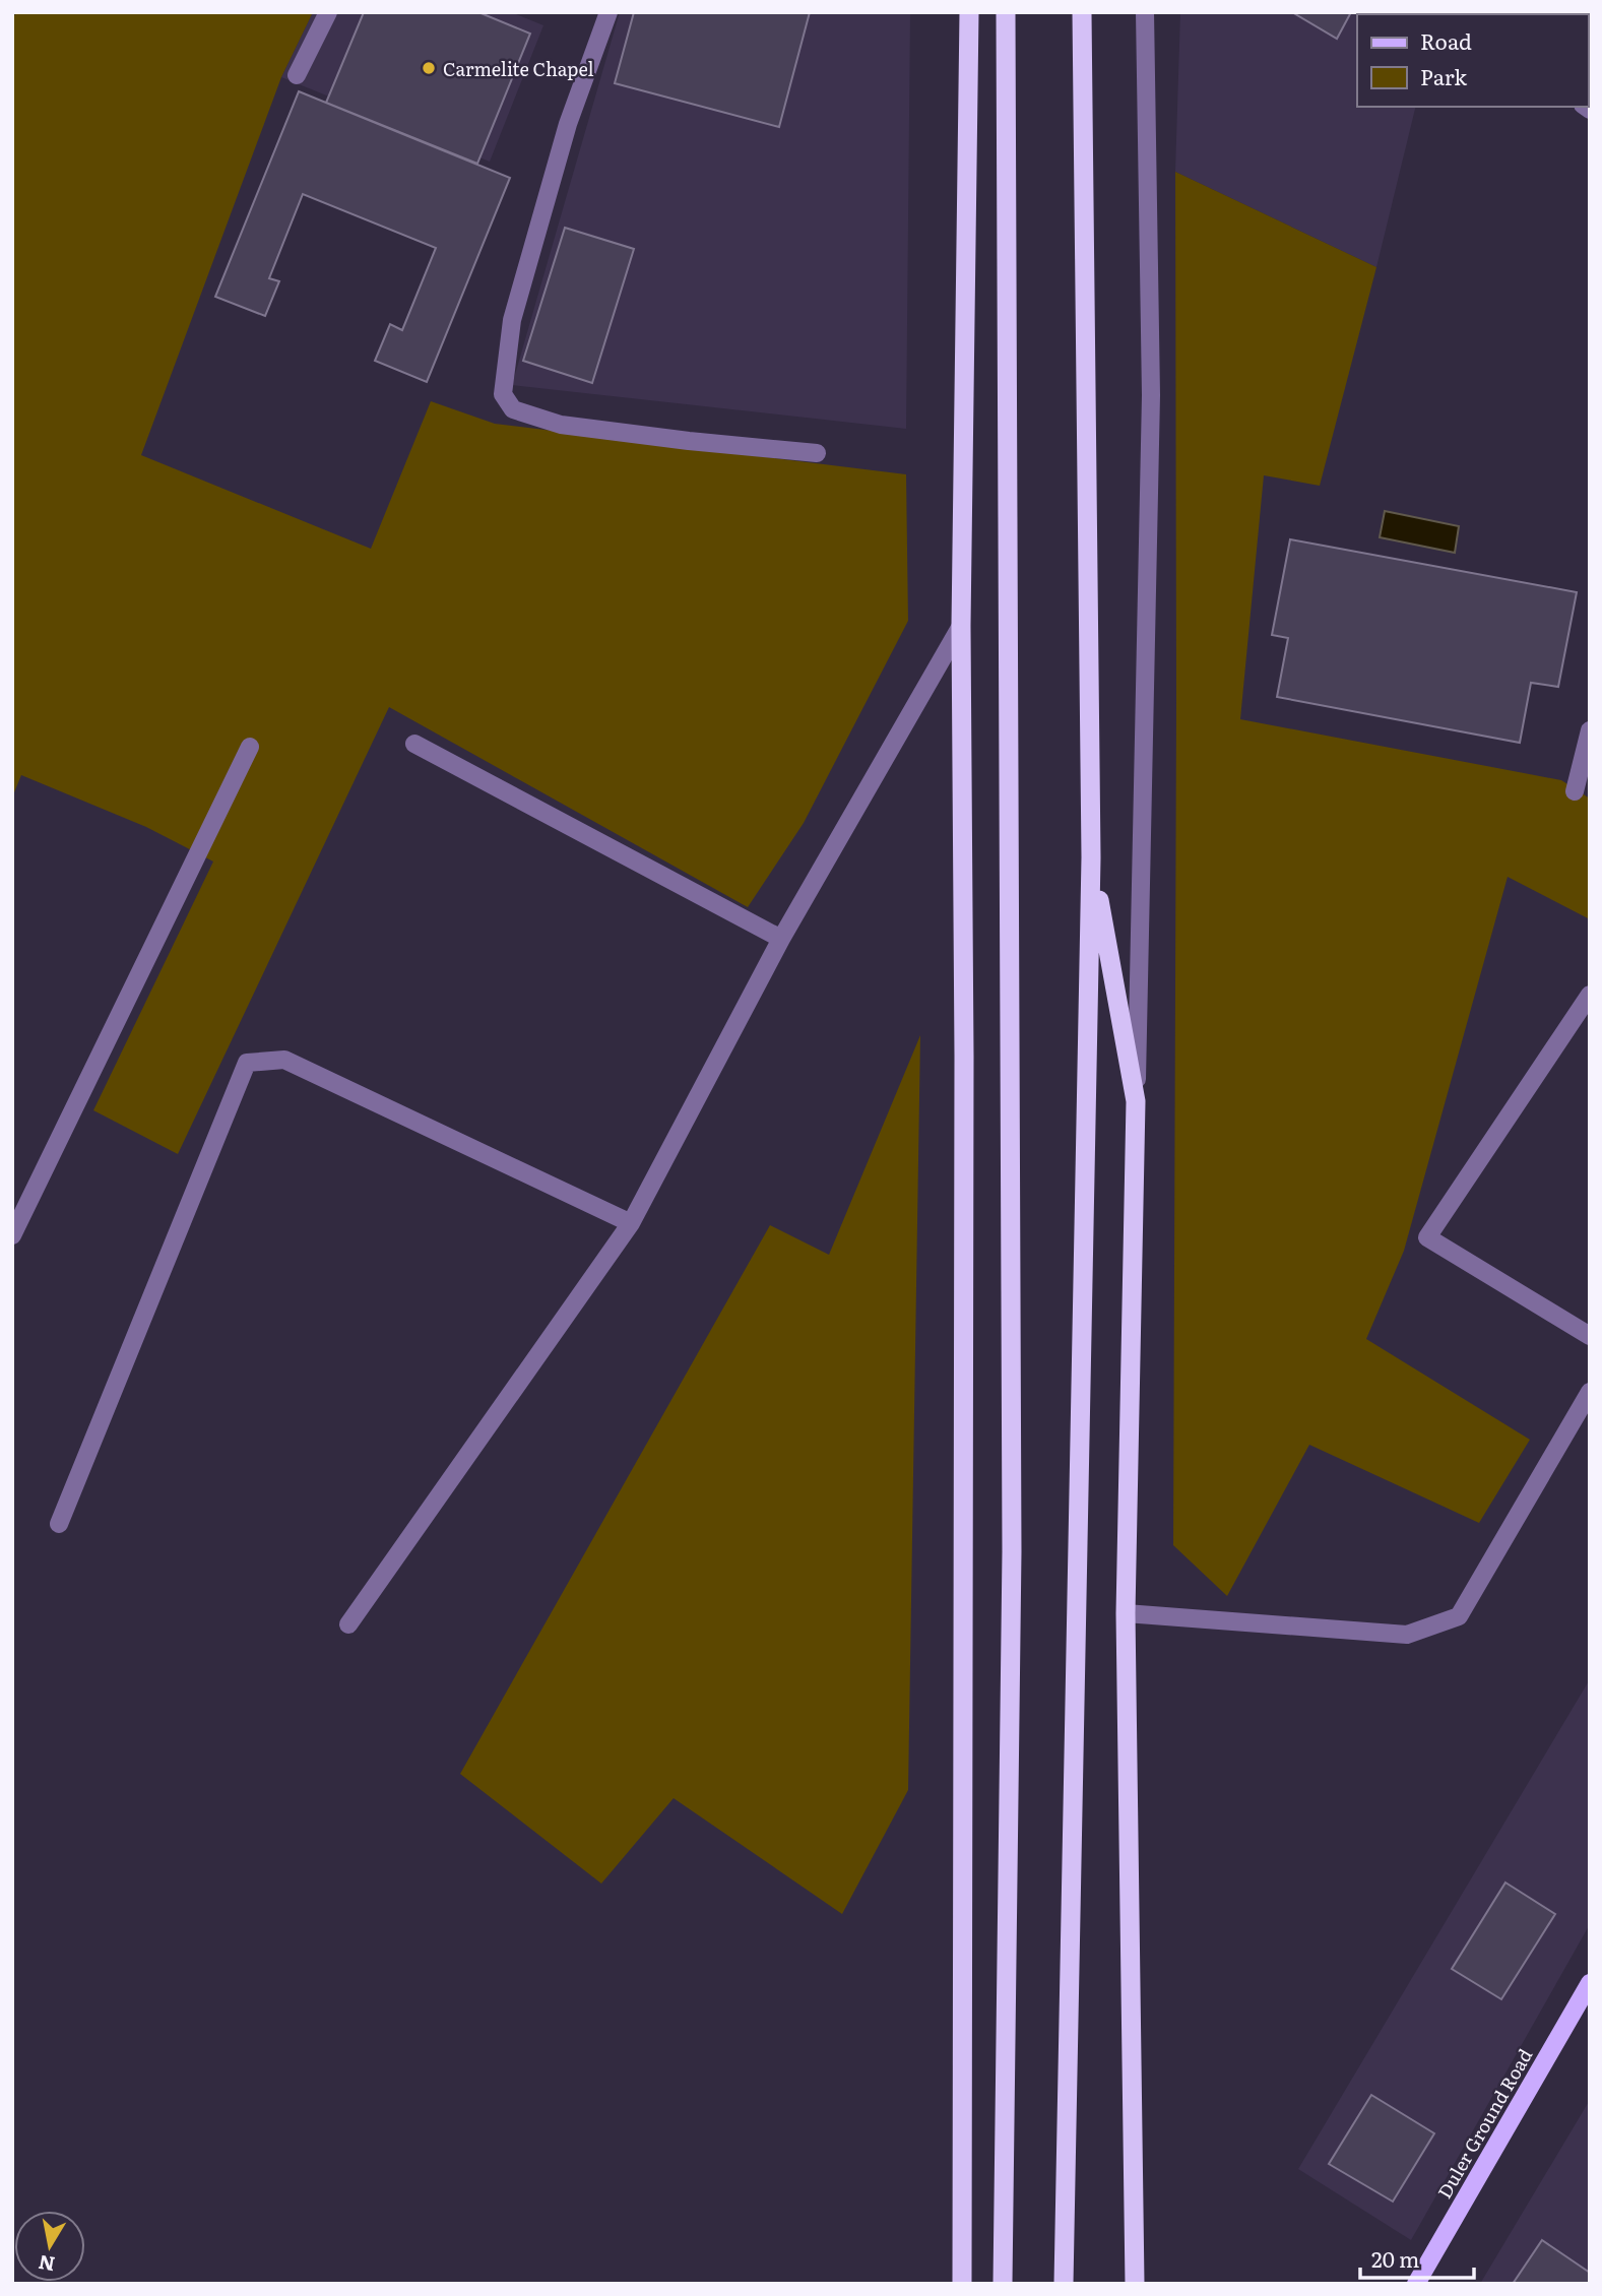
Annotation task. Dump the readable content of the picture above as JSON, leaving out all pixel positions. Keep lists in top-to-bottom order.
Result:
{
  "streets": {
    "main road": ["Duler Ground Road"]
  },
  "places": ["Carmelite Chapel"],
  "legend": ["Road", "Park"],
  "scale_bar": "20 m",
  "north": "bottom"
}
